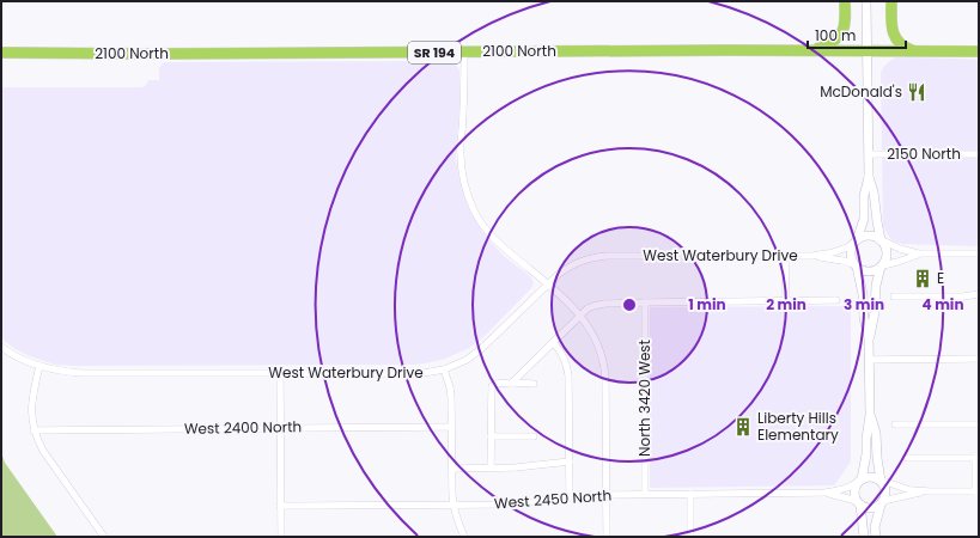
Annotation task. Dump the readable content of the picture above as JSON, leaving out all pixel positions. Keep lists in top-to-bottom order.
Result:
{
  "streets": {
    "highway": ["2100 North", "SR 194"],
    "street": [
      "2150 North",
      "West Waterbury Drive",
      "North 3420 West",
      "West 2400 North",
      "West 2450 North"
    ]
  },
  "crossings": [
    ["North 3420 West", "West 2450 North"]
  ],
  "places": {
    "restaurant": ["McDonald's"],
    "building": ["E", "Liberty Hills Elementary"]
  },
  "scale_bar": "100 m",
  "rings": [
    "1 min",
    "2 min",
    "3 min",
    "4 min"
  ]
}
